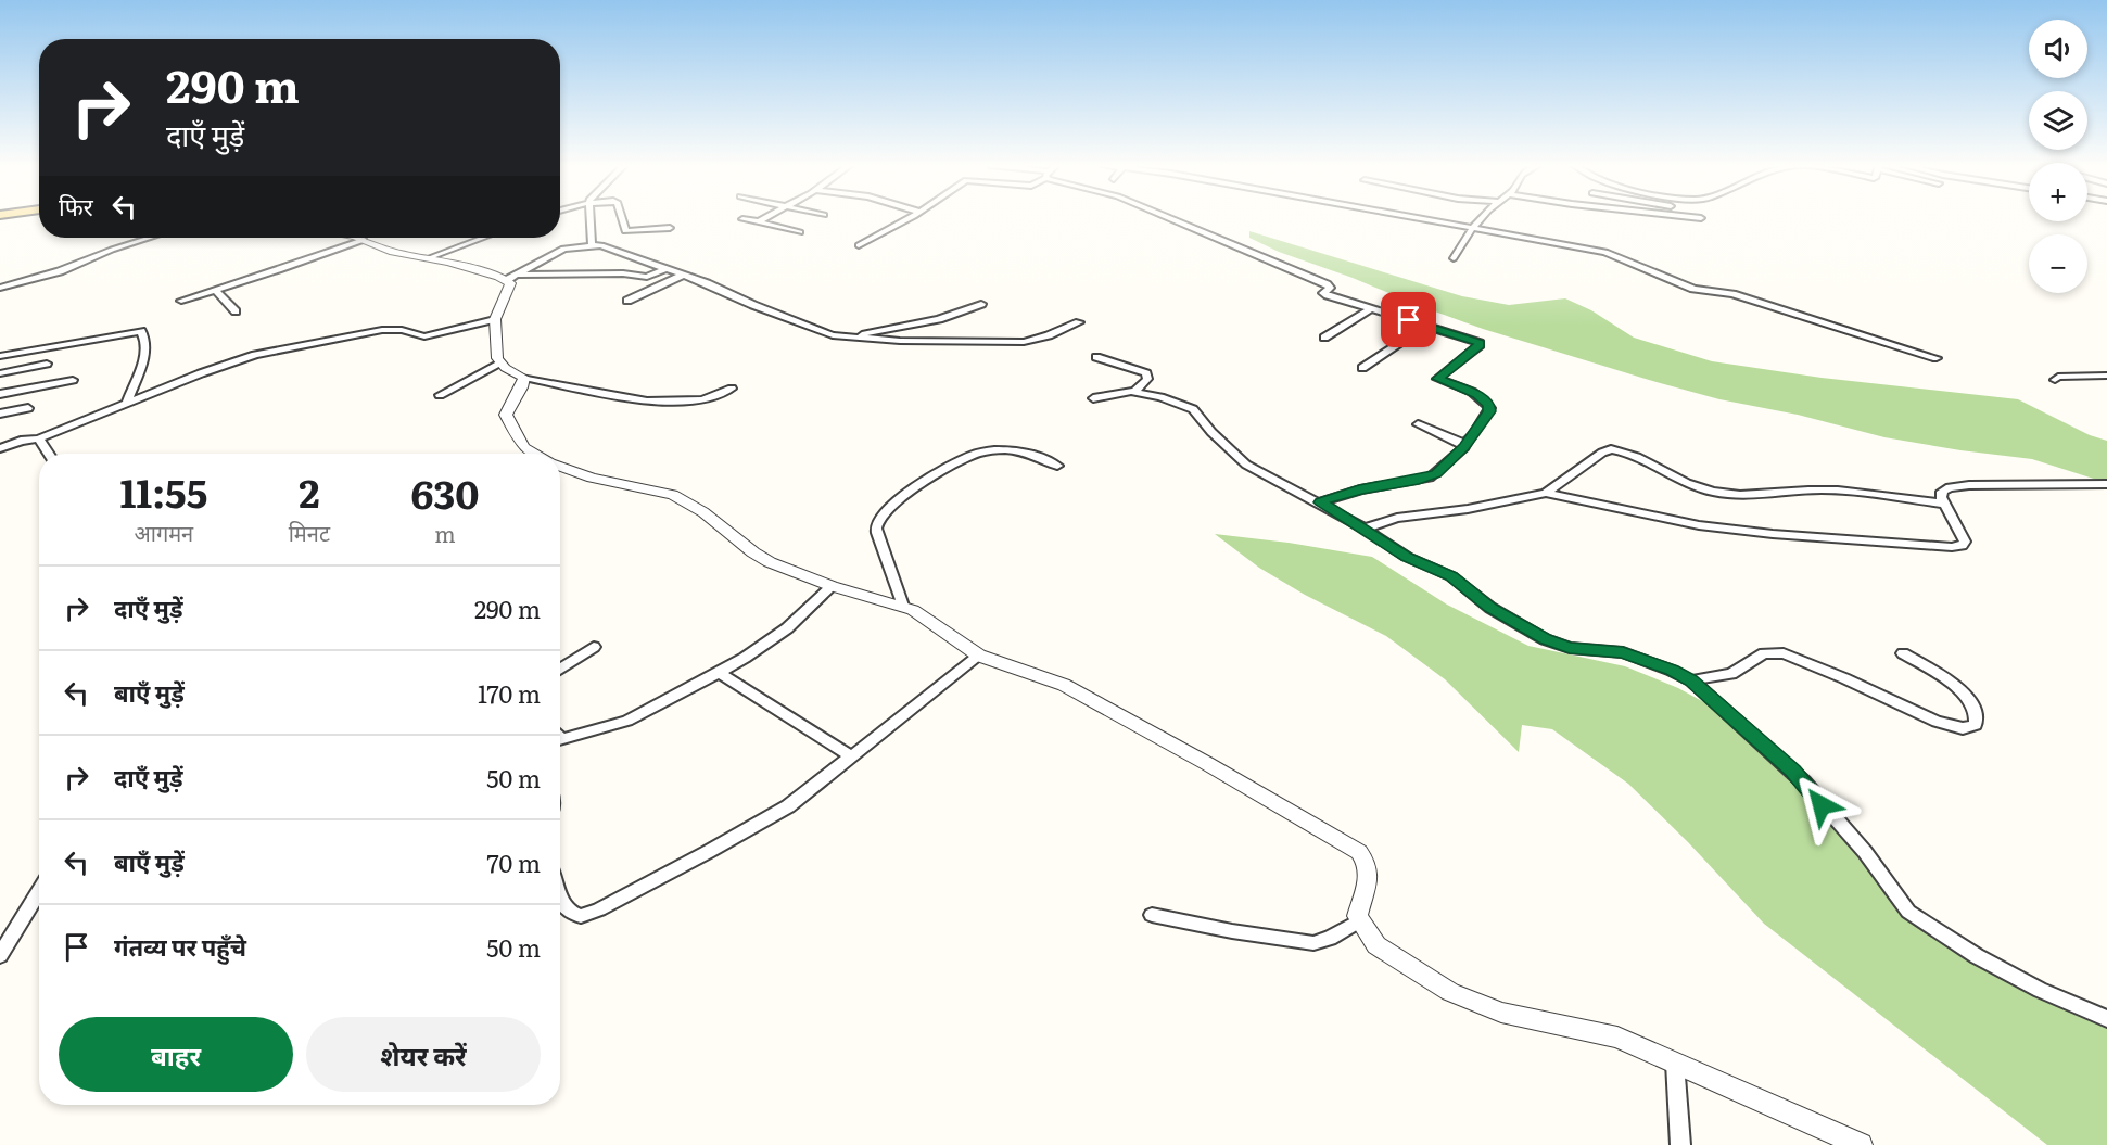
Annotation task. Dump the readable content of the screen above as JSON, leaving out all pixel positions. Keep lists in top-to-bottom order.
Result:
{
  "page": {
    "map_buttons": ["+", "−"],
    "turn": ["290 m", "दाएँ मुड़ें"],
    "then": "फिर",
    "eta": [
      "11:55",
      "आगमन",
      "2",
      "मिनट",
      "630",
      "m"
    ],
    "list": [
      {
        "name": "दाएँ मुड़ें",
        "value": "290 m"
      },
      {
        "name": "बाएँ मुड़ें",
        "value": "170 m"
      },
      {
        "name": "दाएँ मुड़ें",
        "value": "50 m"
      },
      {
        "name": "बाएँ मुड़ें",
        "value": "70 m"
      },
      {
        "name": "गंतव्य पर पहुँचे",
        "value": "50 m"
      }
    ],
    "buttons": ["बाहर", "शेयर करें"]
  }
}
